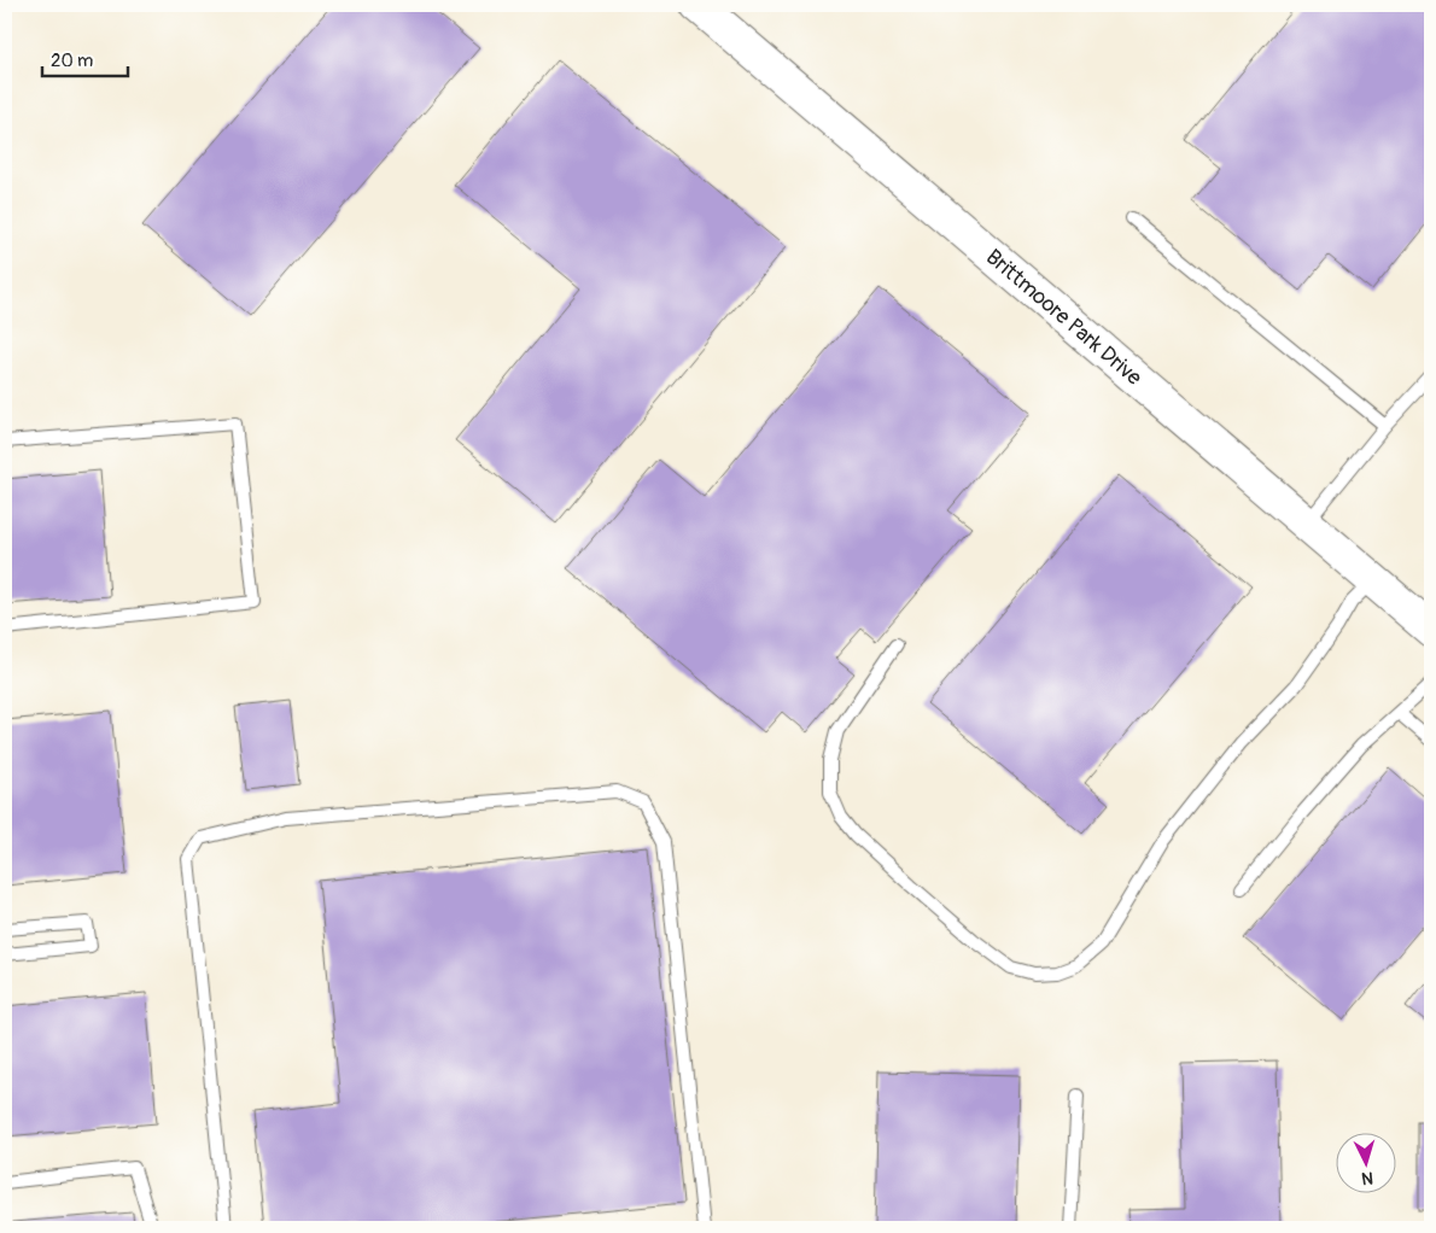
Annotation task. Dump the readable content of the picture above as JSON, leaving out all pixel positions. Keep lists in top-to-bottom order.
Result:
{
  "streets": {
    "street": ["Brittmoore Park Drive"]
  },
  "scale_bar": "20 m",
  "north": "bottom"
}
